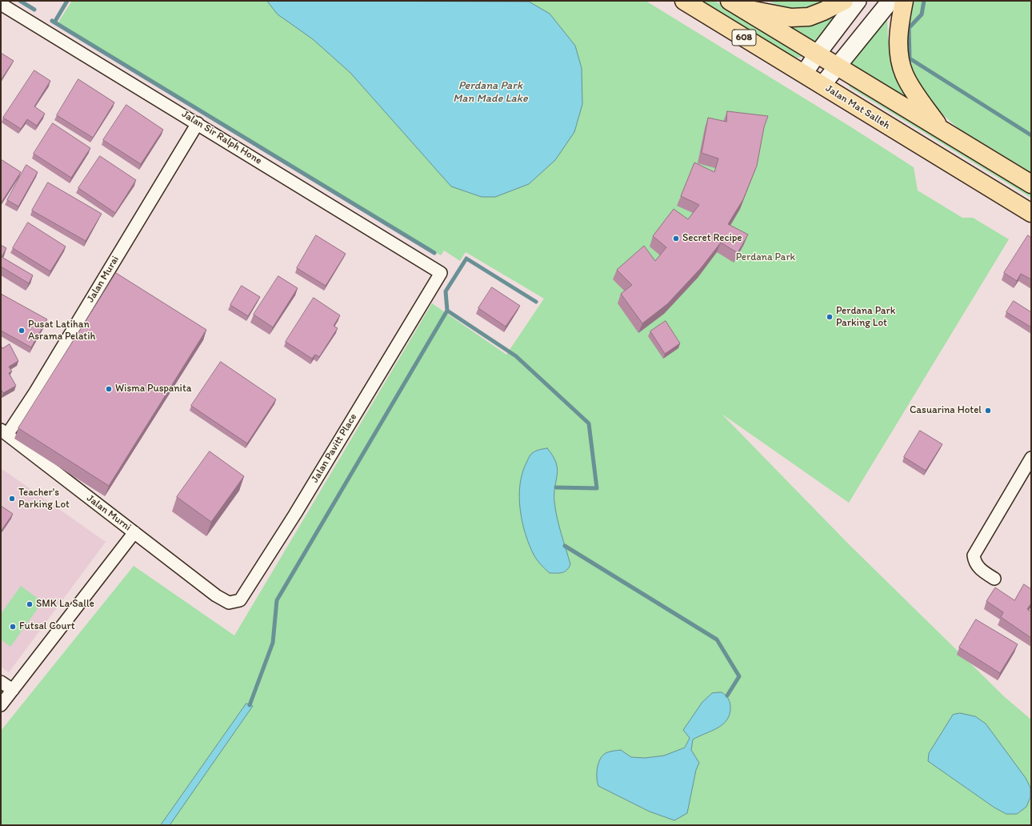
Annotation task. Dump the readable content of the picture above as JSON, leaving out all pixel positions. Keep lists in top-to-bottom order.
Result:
{
  "streets": {
    "main road": ["608", "Jalan Mat Salleh"],
    "street": [
      "Jalan Sir Ralph Hone",
      "Jalan Murai",
      "Jalan Pavitt Place",
      "Jalan Murni"
    ]
  },
  "crossings": [
    ["Jalan Sir Ralph Hone", "Jalan Murai"],
    ["Jalan Sir Ralph Hone", "Jalan Pavitt Place"],
    ["Jalan Murai", "Jalan Murni"],
    ["Jalan Pavitt Place", "Jalan Murni"]
  ],
  "water": ["Perdana Park Man Made Lake"],
  "parks": ["Perdana Park"],
  "places": [
    "Secret Recipe",
    "Perdana Park Parking Lot",
    "Pusat Latihan Asrama Pelatih",
    "Wisma Puspanita",
    "Casuarina Hotel",
    "Teacher's Parking Lot",
    "SMK La Salle",
    "Futsal Court"
  ]
}
